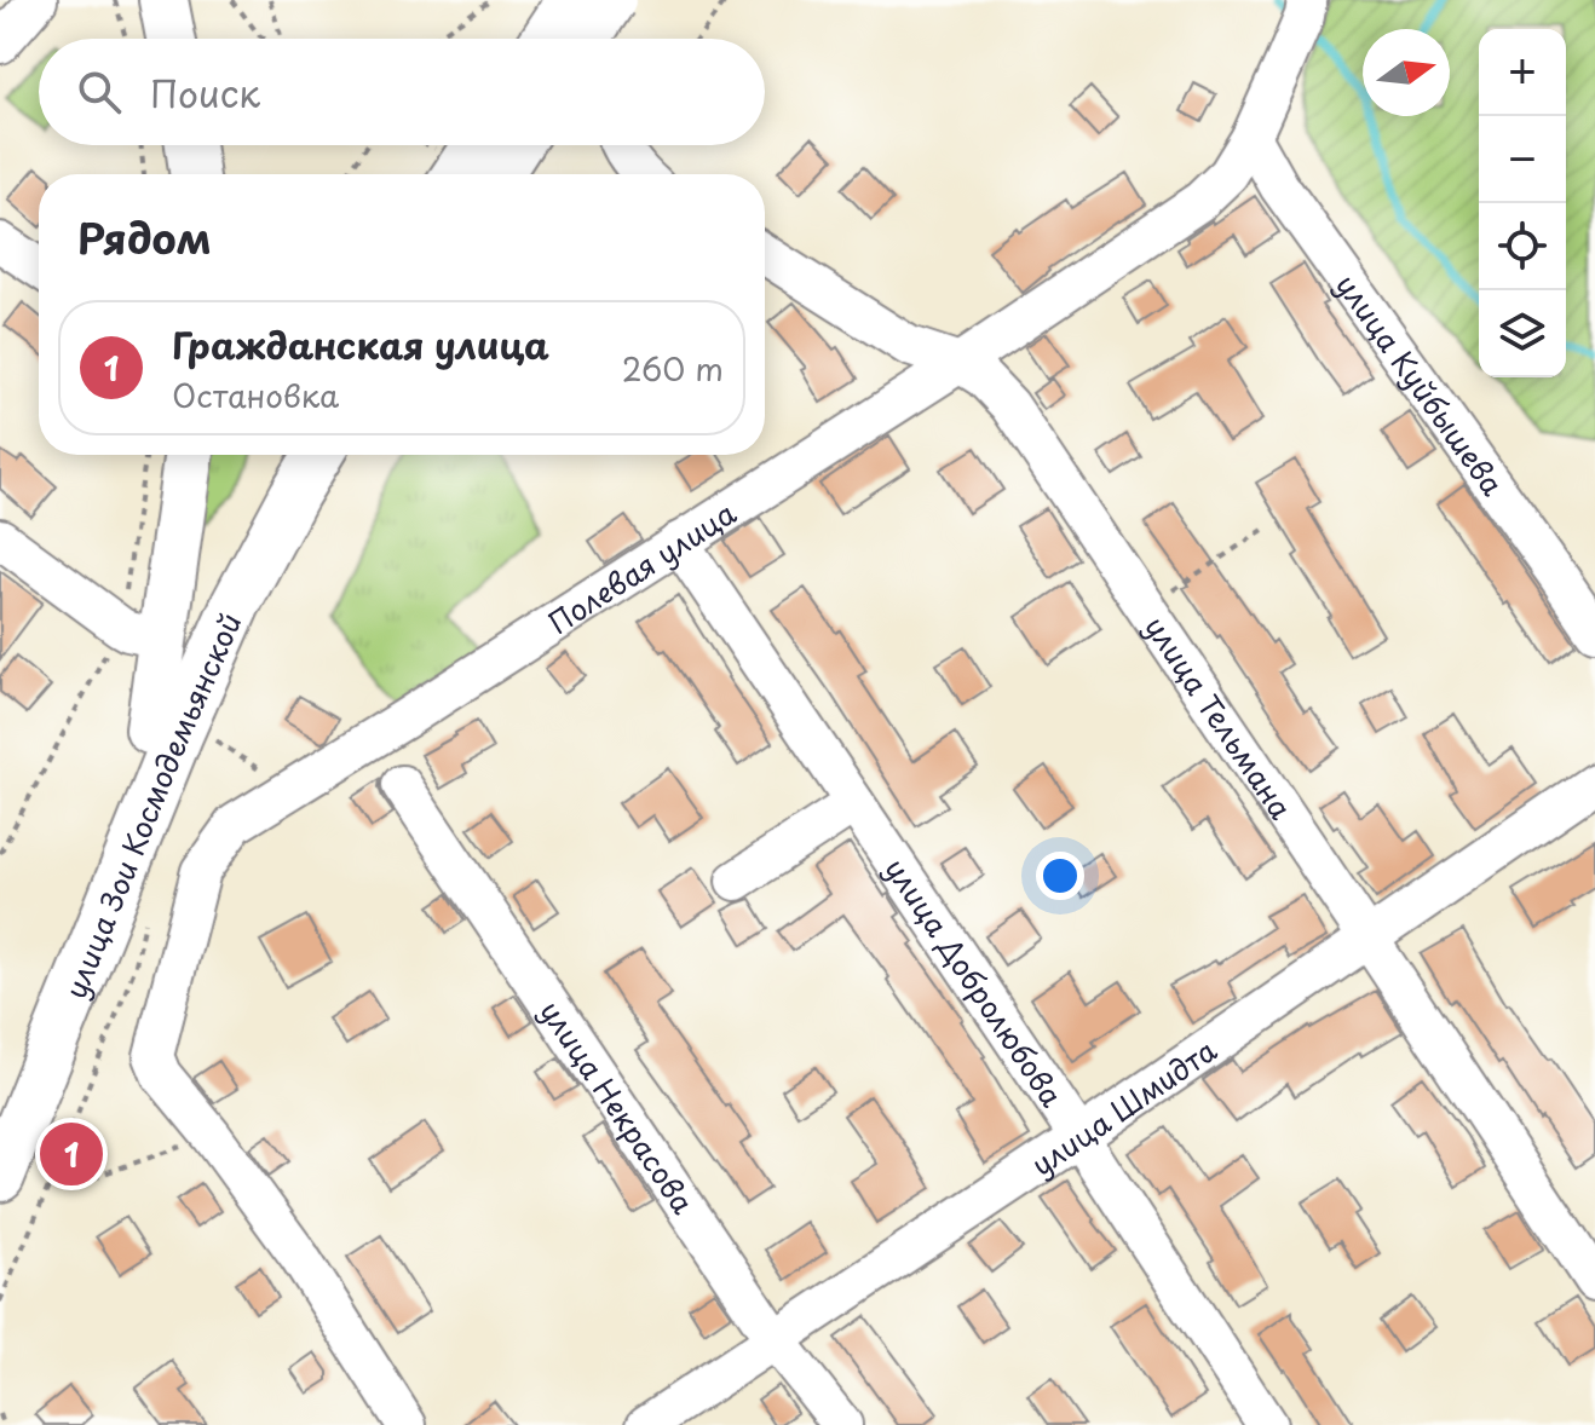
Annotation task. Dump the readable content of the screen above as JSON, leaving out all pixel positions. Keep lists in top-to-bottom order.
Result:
{
  "streets": {
    "main road": ["улица Зои Космодемьянской"],
    "street": [
      "улица Куйбышева",
      "Полевая улица",
      "улица Тельмана",
      "улица Добролюбова",
      "улица Некрасова",
      "улица Шмидта"
    ]
  },
  "crossings": [
    ["улица Куйбышева", "Полевая улица"],
    ["Полевая улица", "улица Тельмана"],
    ["Полевая улица", "улица Добролюбова"],
    ["Полевая улица", "улица Некрасова"],
    ["улица Тельмана", "улица Шмидта"],
    ["улица Добролюбова", "улица Шмидта"],
    ["улица Некрасова", "улица Шмидта"]
  ],
  "north": "right",
  "page": {
    "map_buttons": ["+", "−"],
    "search": "Поиск",
    "heading": "Рядом",
    "list": [
      {
        "mark": "1",
        "name": "Гражданская улица",
        "note": "Остановка",
        "value": "260 m"
      }
    ],
    "pins": "1"
  }
}
